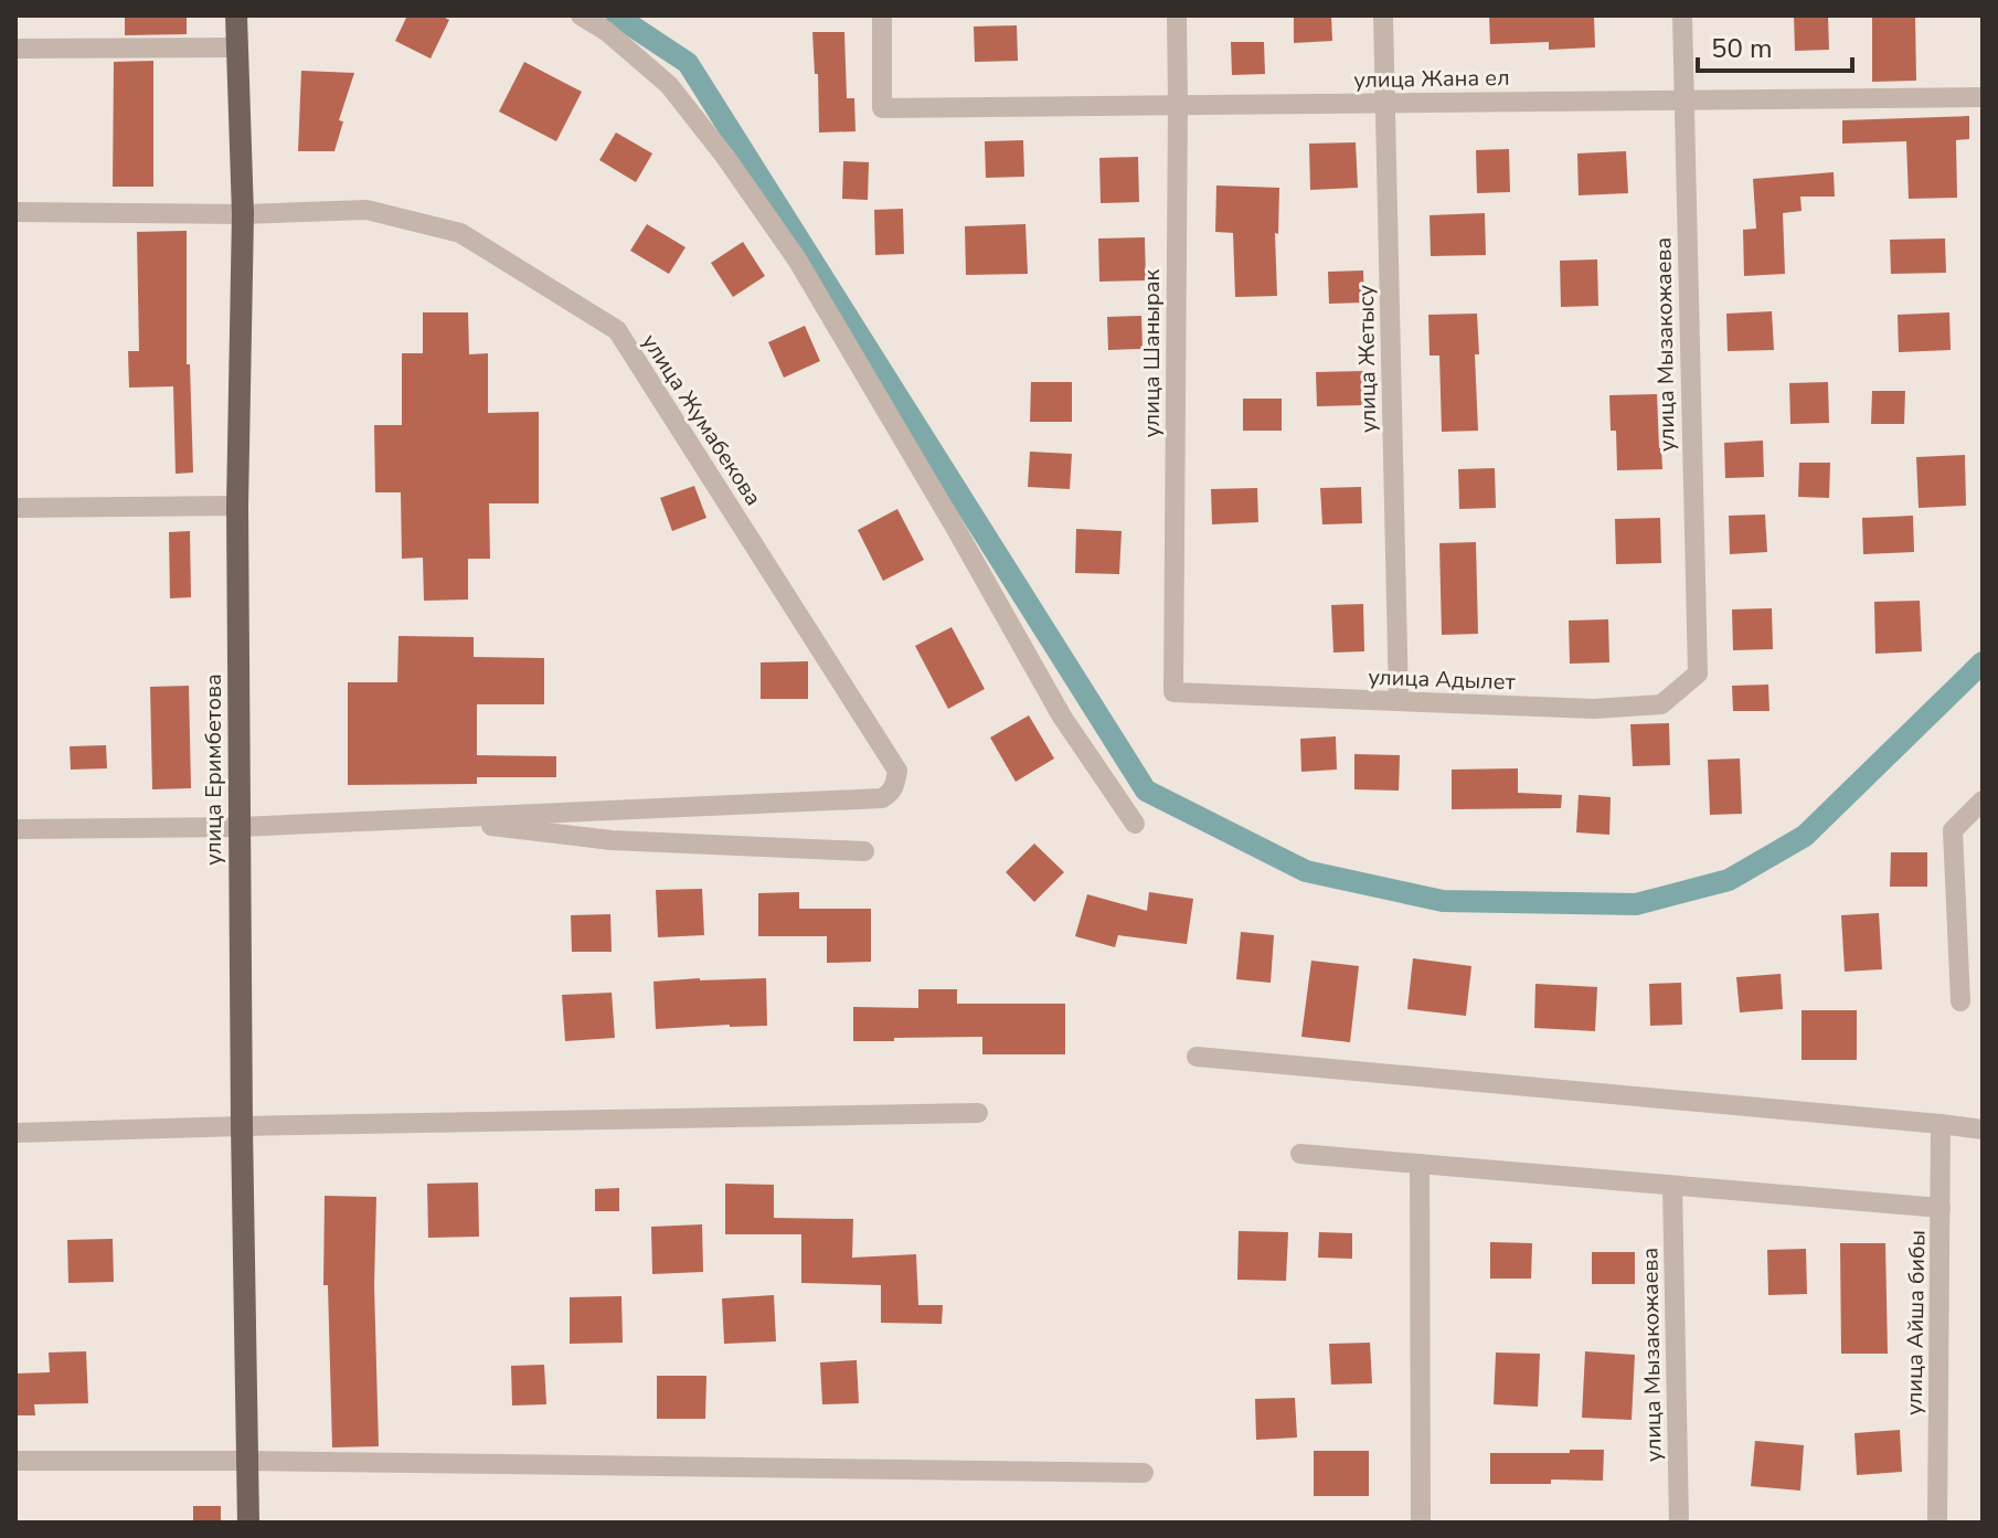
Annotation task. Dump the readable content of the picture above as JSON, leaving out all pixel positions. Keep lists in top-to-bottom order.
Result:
{
  "streets": {
    "main road": ["улица Еримбетова"],
    "street": [
      "улица Жана ел",
      "улица Мызакожаева",
      "улица Шанырак",
      "улица Жетысу",
      "улица Жумабекова",
      "улица Адылет",
      "улица Айша бибы"
    ]
  },
  "crossings": [
    ["улица Жана ел", "улица Мызакожаева"],
    ["улица Жана ел", "улица Шанырак"],
    ["улица Жана ел", "улица Жетысу"],
    ["улица Мызакожаева", "улица Адылет"],
    ["улица Шанырак", "улица Адылет"],
    ["улица Жетысу", "улица Адылет"],
    ["улица Жумабекова", "улица Еримбетова"]
  ],
  "scale_bar": "50 m"
}
